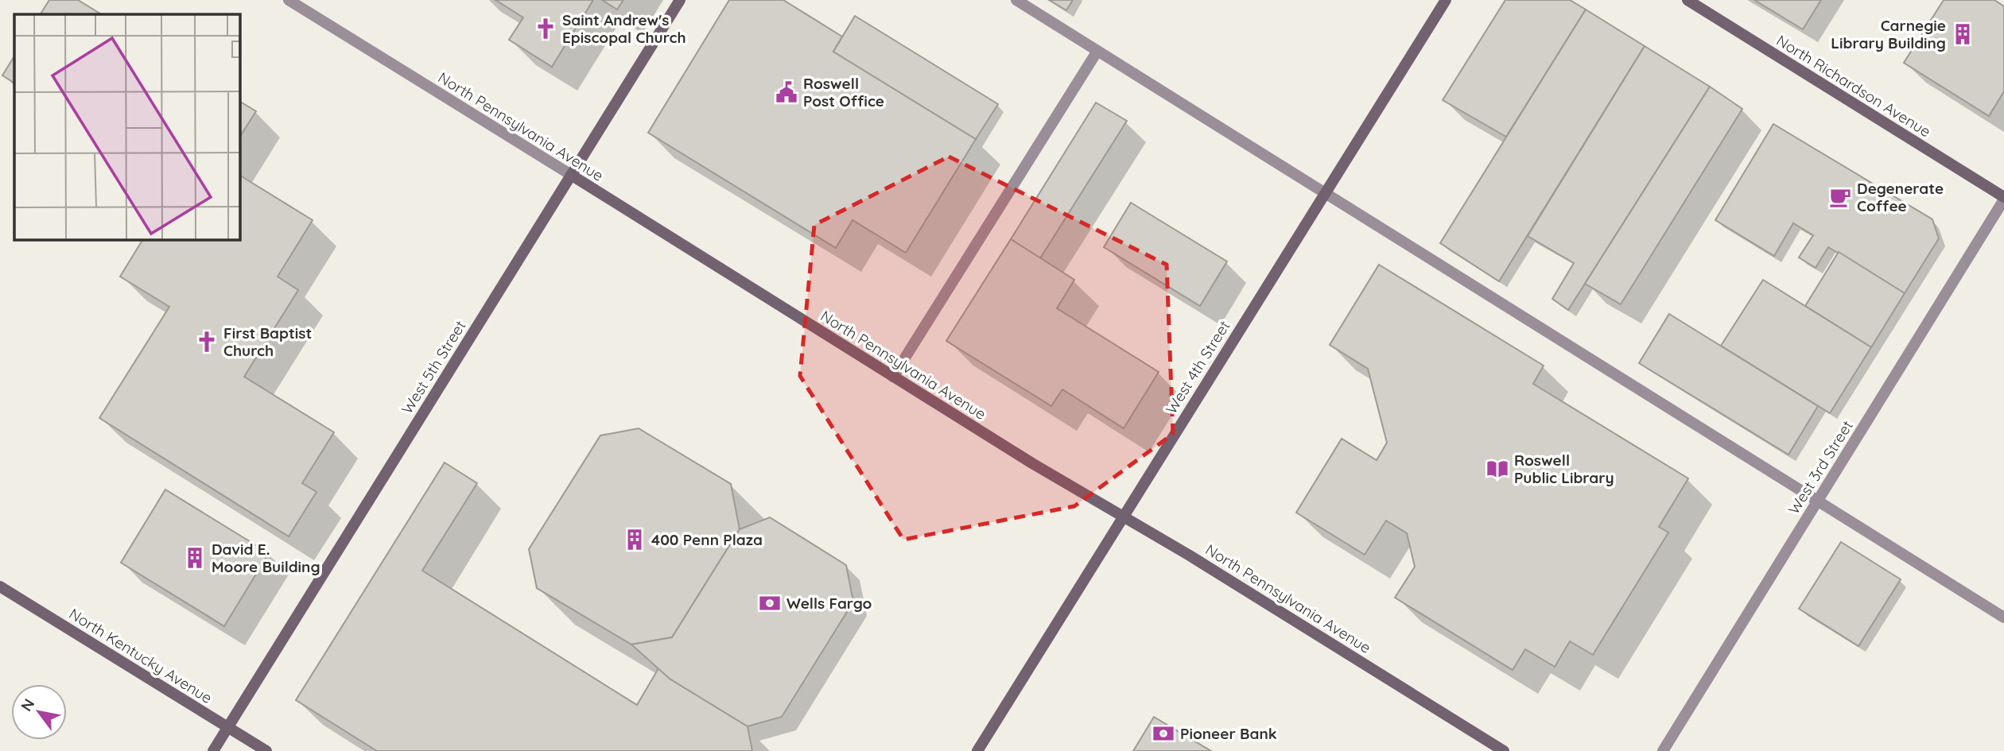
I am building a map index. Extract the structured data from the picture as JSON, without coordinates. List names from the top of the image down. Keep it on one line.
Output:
{"streets":{"street":["North Richardson Avenue","North Pennsylvania Avenue","West 5th Street","West 4th Street","West 3rd Street","North Kentucky Avenue"]},"crossings":[["North Richardson Avenue","West 3rd Street"],["North Pennsylvania Avenue","West 5th Street"],["North Pennsylvania Avenue","West 4th Street"],["West 5th Street","North Kentucky Avenue"]],"places":{"church":["Saint Andrew's Episcopal Church","First Baptist Church"],"building":["Carnegie Library Building","400 Penn Plaza","David E. Moore Building"],"public building":["Roswell Post Office"],"cafe":["Degenerate Coffee"],"library":["Roswell Public Library"],"bank":["Wells Fargo","Pioneer Bank"]},"north":"top left"}
